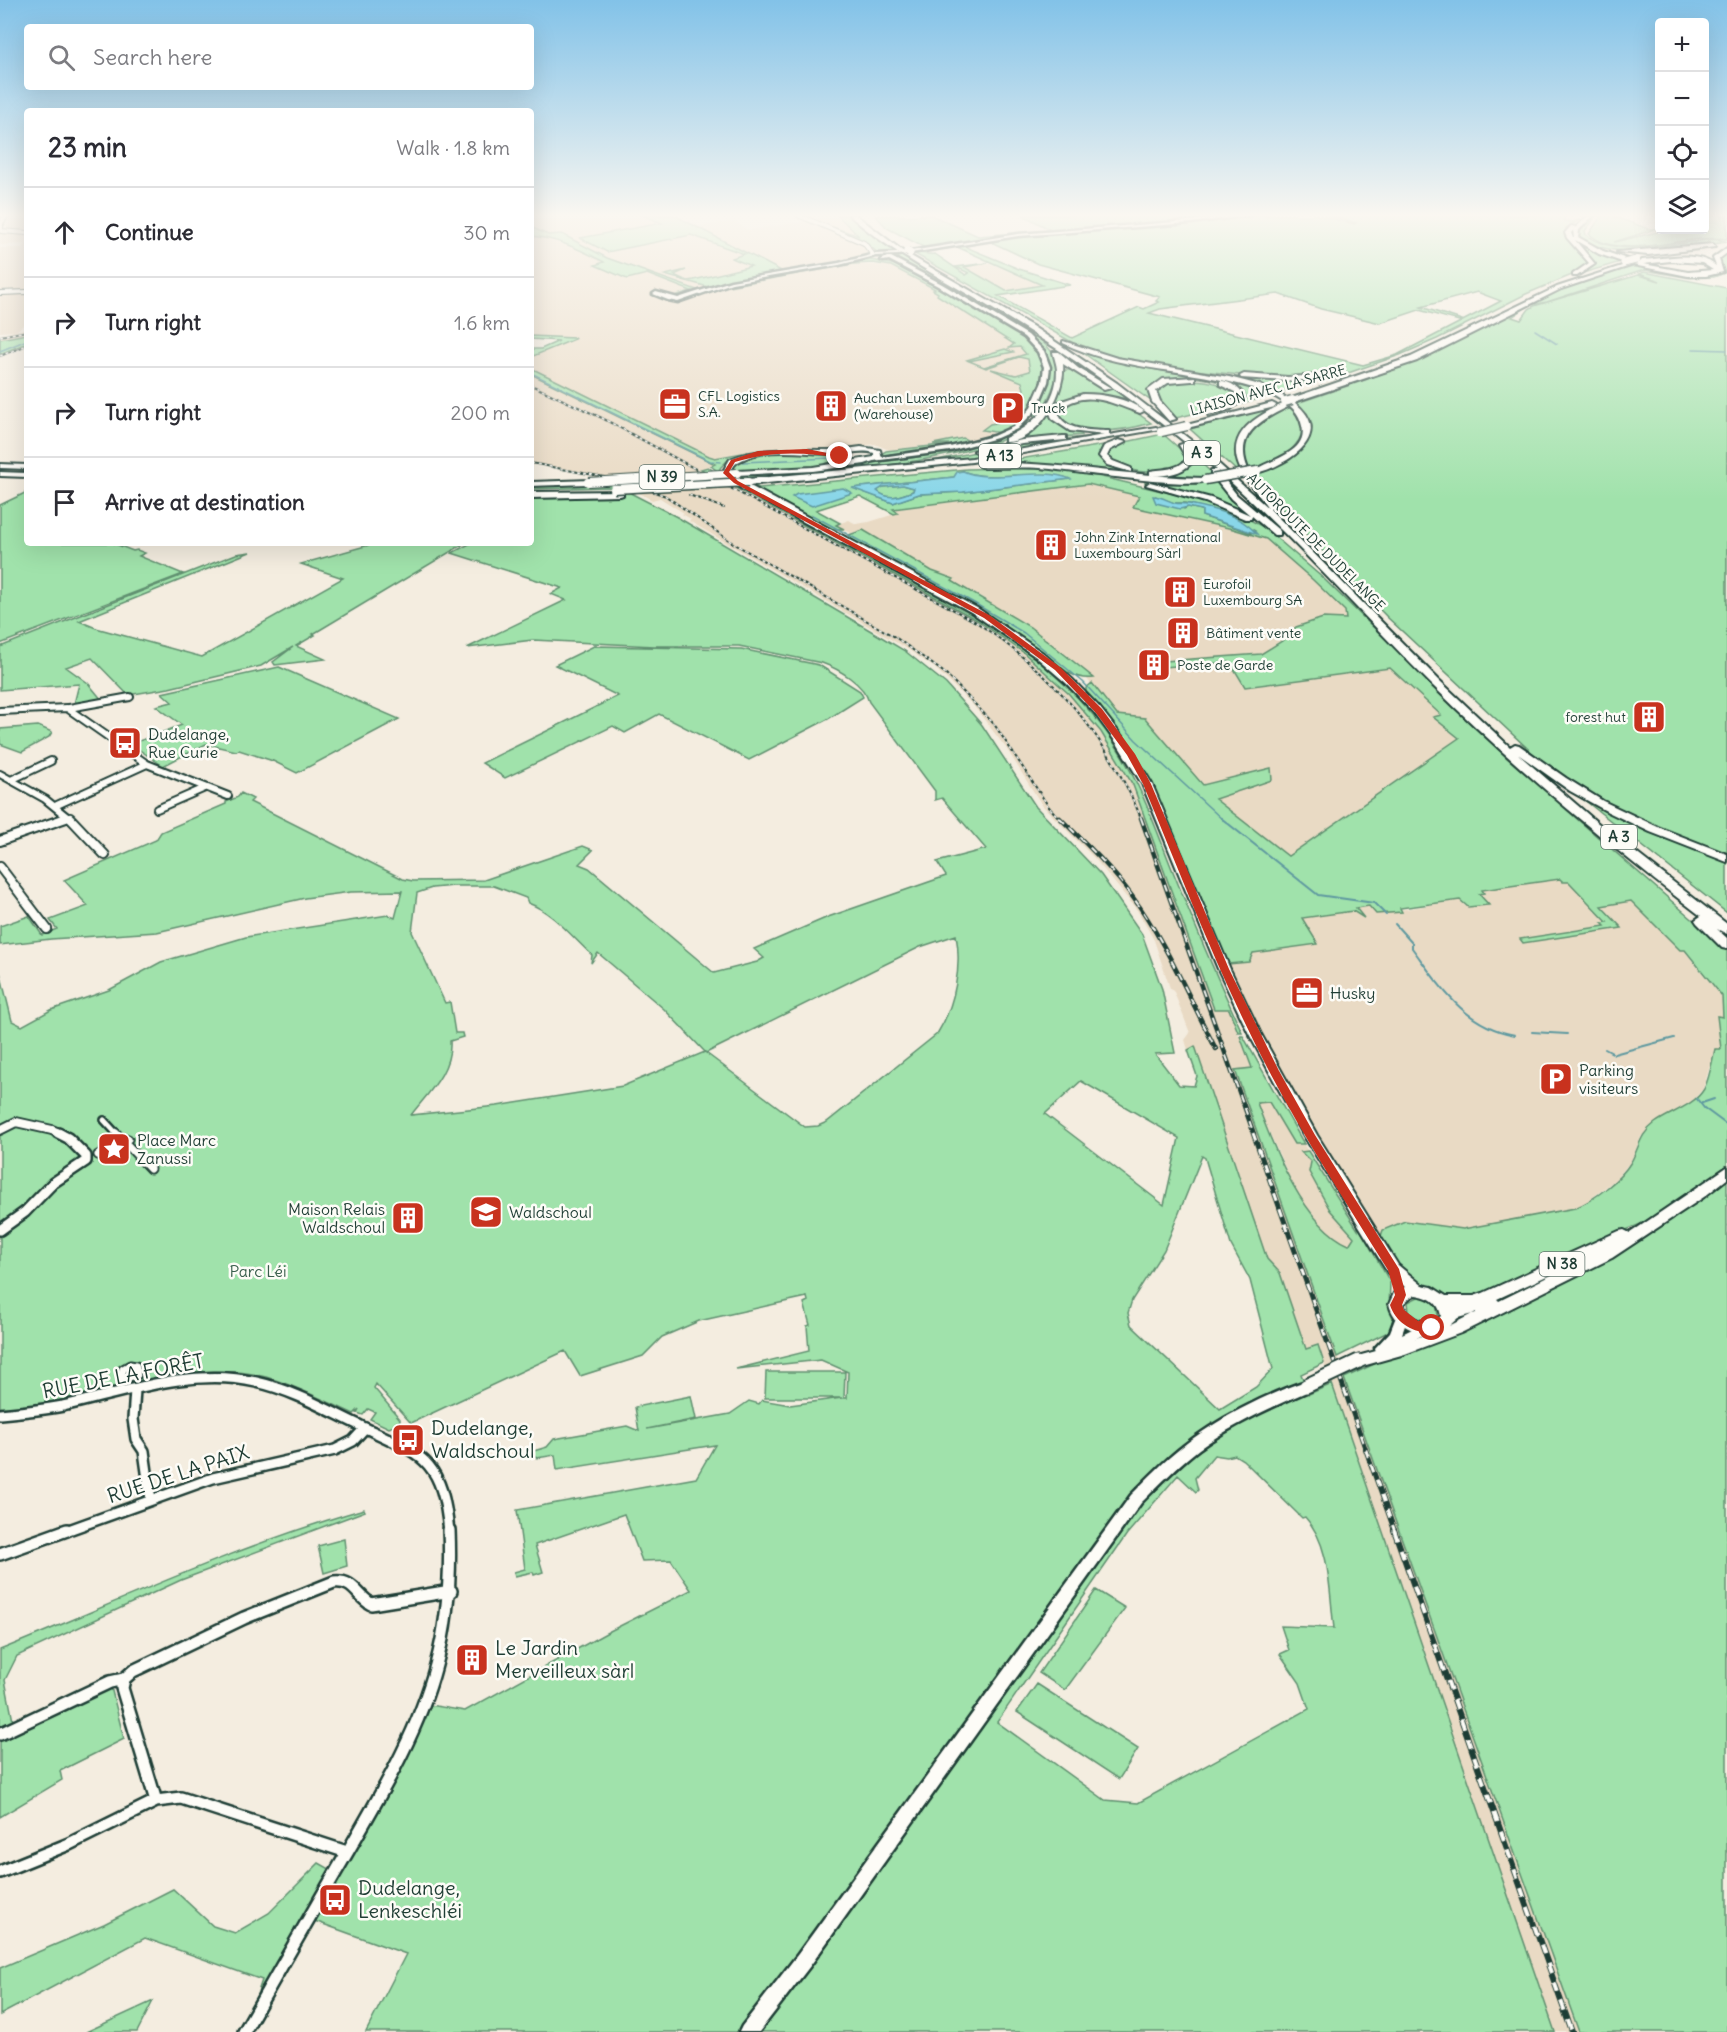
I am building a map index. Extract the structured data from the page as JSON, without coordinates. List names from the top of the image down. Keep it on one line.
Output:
{"streets":{"highway":["LIAISON AVEC LA SARRE","A 3","A 13","AUTOROUTE DE DUDELANGE"],"main road":["N 39","N 38"],"street":["RUE DE LA FORÊT","RUE DE LA PAIX"]},"crossings":[["LIAISON AVEC LA SARRE","A 3"],["LIAISON AVEC LA SARRE","A 13"],["LIAISON AVEC LA SARRE","AUTOROUTE DE DUDELANGE"],["A 3","A 13"],["A 3","AUTOROUTE DE DUDELANGE"],["A 13","AUTOROUTE DE DUDELANGE"],["RUE DE LA FORÊT","RUE DE LA PAIX"]],"parks":["Parc Léi"],"places":{"office":["CFL Logistics S.A.","Husky"],"building":["Auchan Luxembourg (Warehouse)","John Zink International Luxembourg Sàrl","Eurofoil Luxembourg SA","Bâtiment vente","Poste de Garde","forest hut","Maison Relais Waldschoul","Le Jardin Merveilleux sàrl"],"parking":["Truck","Parking visiteurs"],"bus stop":["Dudelange, Rue Curie","Dudelange, Waldschoul","Dudelange, Lenkeschléi"],"place":["Place Marc Zanussi"],"school or university":["Waldschoul"]},"page":{"map_buttons":["+","−"],"search":"Search here","heading":["23 min","Walk · 1.8 km"],"list":[["Continue","30 m"],["Turn right","1.6 km"],["Turn right","200 m"],"Arrive at destination"]}}
